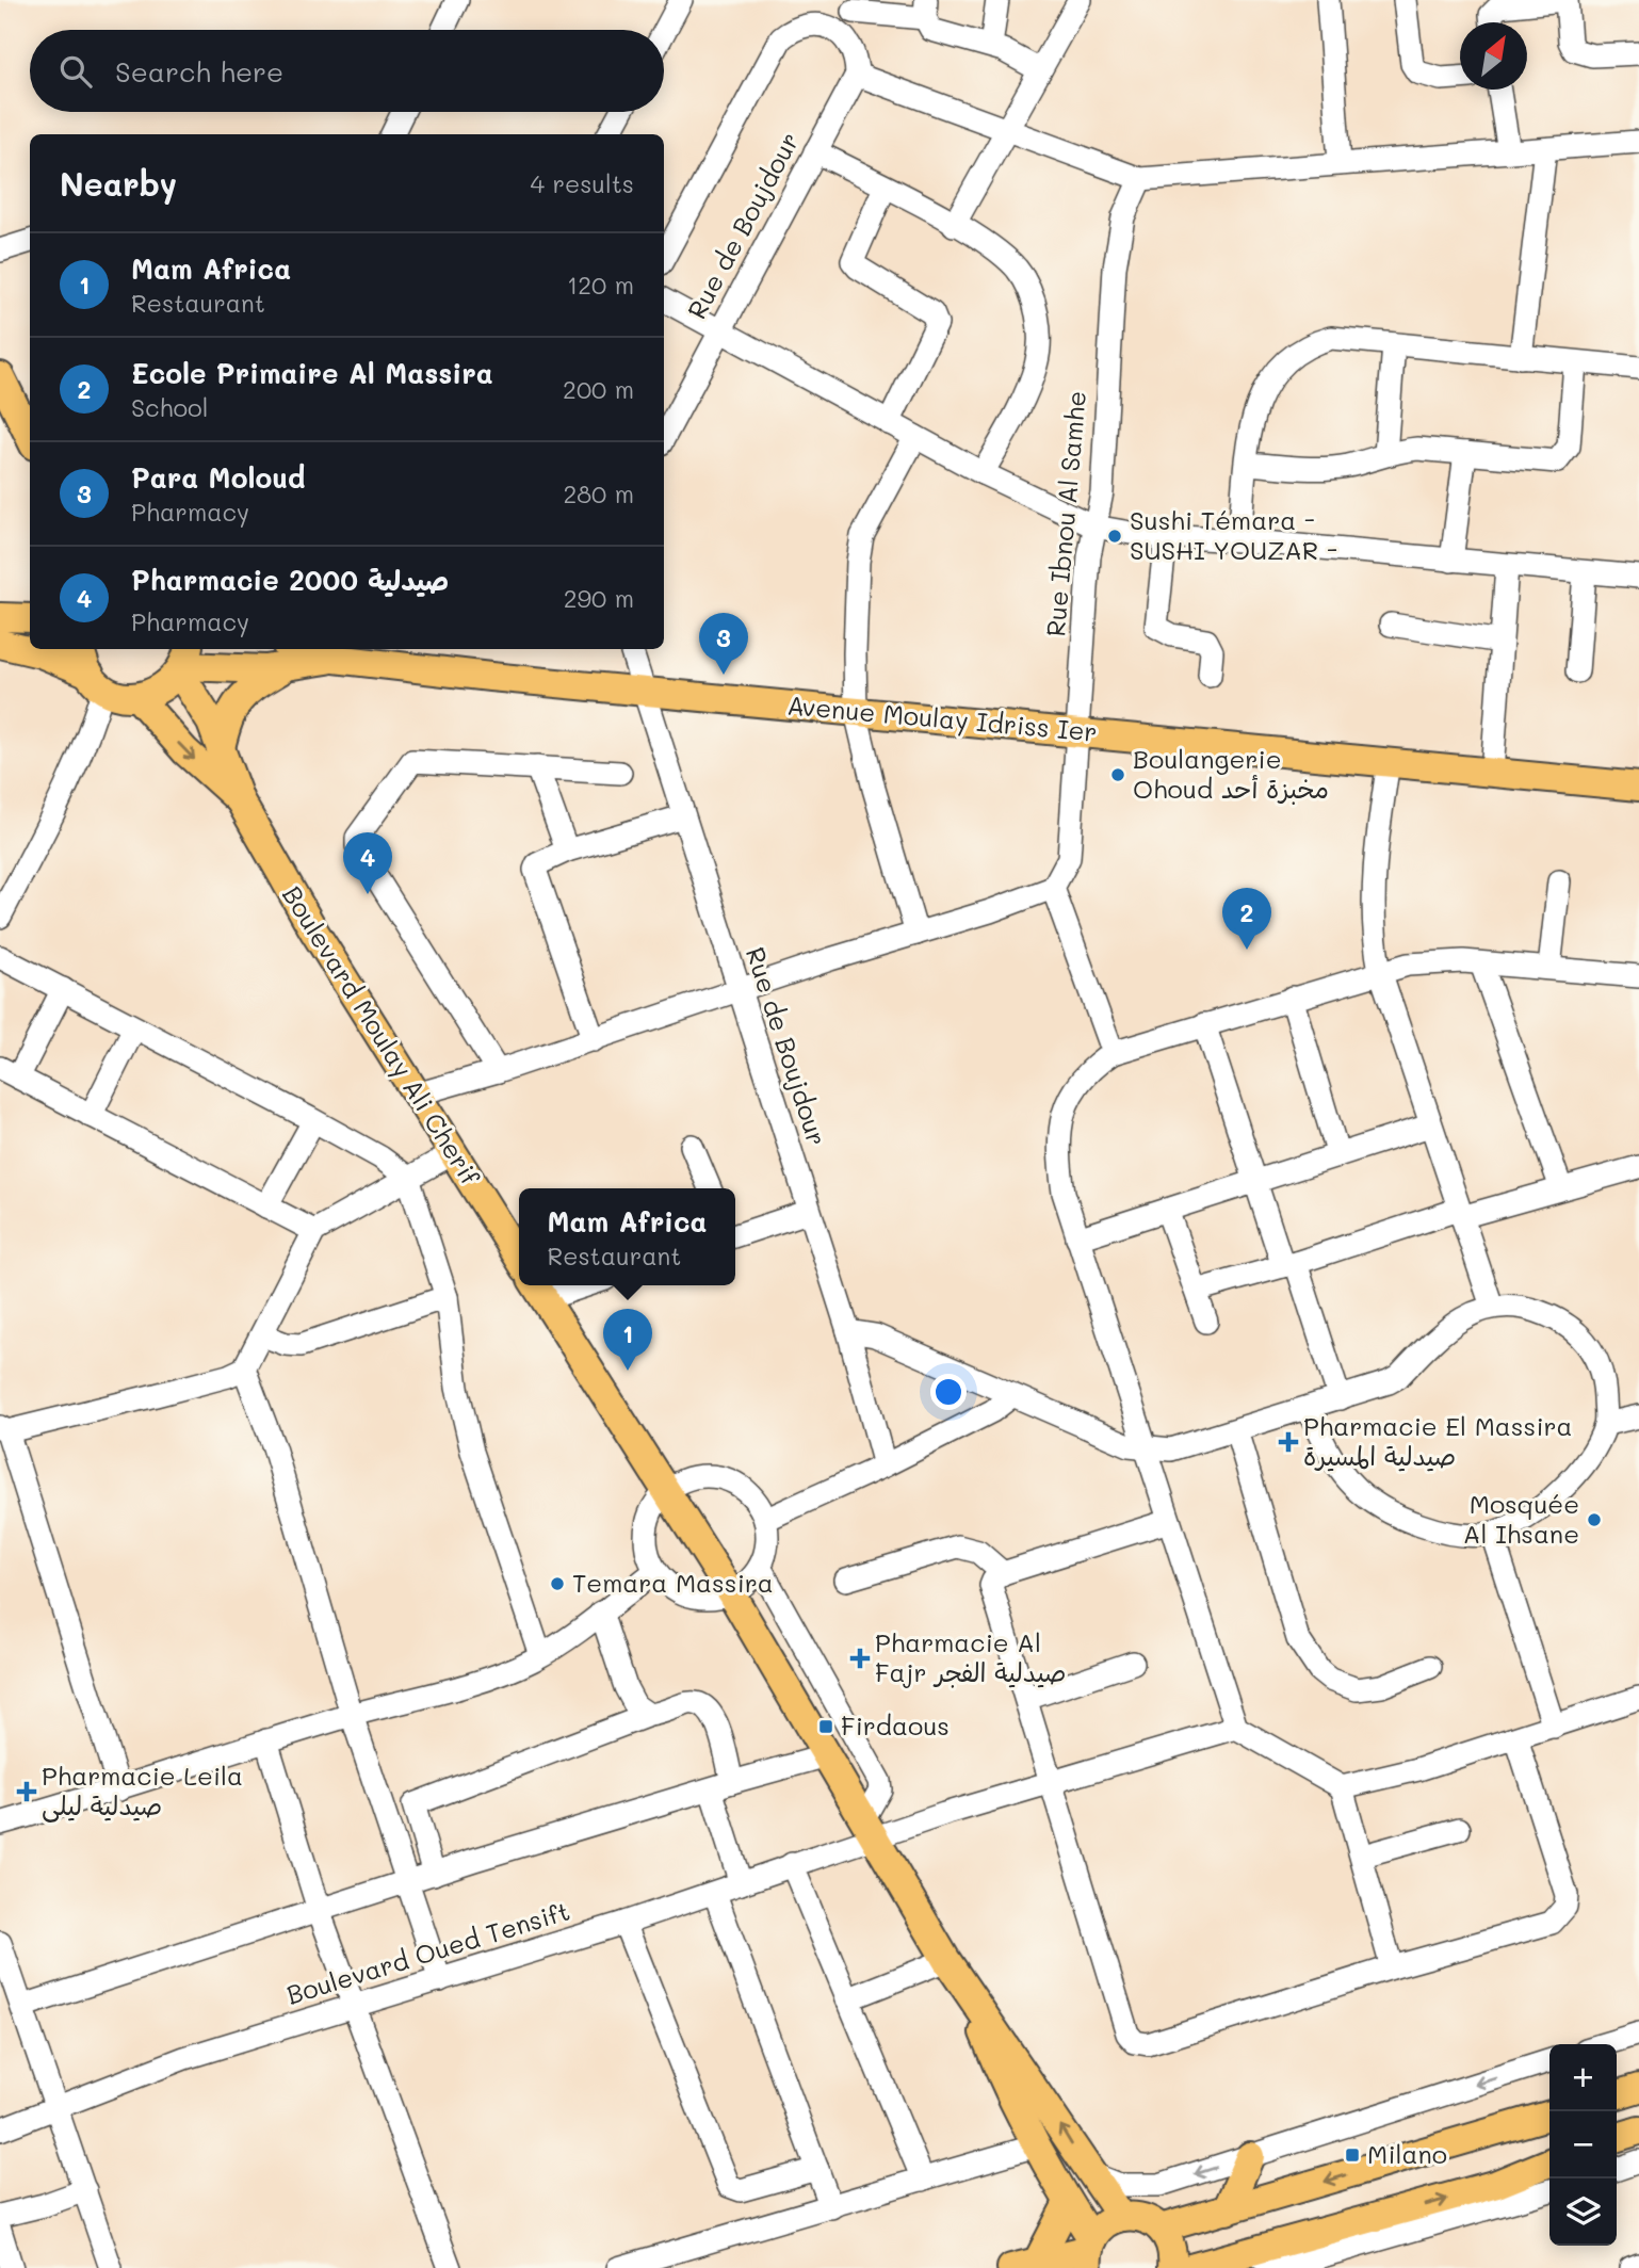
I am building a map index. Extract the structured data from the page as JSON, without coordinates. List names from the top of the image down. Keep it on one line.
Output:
{"streets":{"main road":["Avenue Moulay Idriss Ier","Boulevard Moulay Ali Cherif"],"street":["Rue de Boujdour","Rue Ibnou Al Samhe","Boulevard Oued Tensift"]},"crossings":[["Rue de Boujdour","Avenue Moulay Idriss Ier"],["Rue Ibnou Al Samhe","Avenue Moulay Idriss Ier"],["Avenue Moulay Idriss Ier","Boulevard Moulay Ali Cherif"]],"places":{"other":["Sushi Témara - SUSHI YOUZAR -","Boulangerie Ohoud مخبزة أحد","Mosquée Al Ihsane","Temara Massira"],"health":["Pharmacie El Massira صيدلية المسيرة","Pharmacie Al Fajr صيدلية الفجر","Pharmacie Leila صيدلية ليلى"],"transit":["Firdaous","Milano"]},"north":"top right","page":{"search":"Search here","heading":["Nearby","4 results"],"list":[{"mark":"1","name":"Mam Africa","note":"Restaurant","value":"120 m"},{"mark":"2","name":"Ecole Primaire Al Massira","note":"School","value":"200 m"},{"mark":"3","name":"Para Moloud","note":"Pharmacy","value":"280 m"},{"mark":"4","name":"Pharmacie 2000 صيدلية","note":"Pharmacy","value":"290 m"}],"pins":["3","4","2","1"],"popup":["Mam Africa","Restaurant"],"map_buttons":["+","−"]}}
